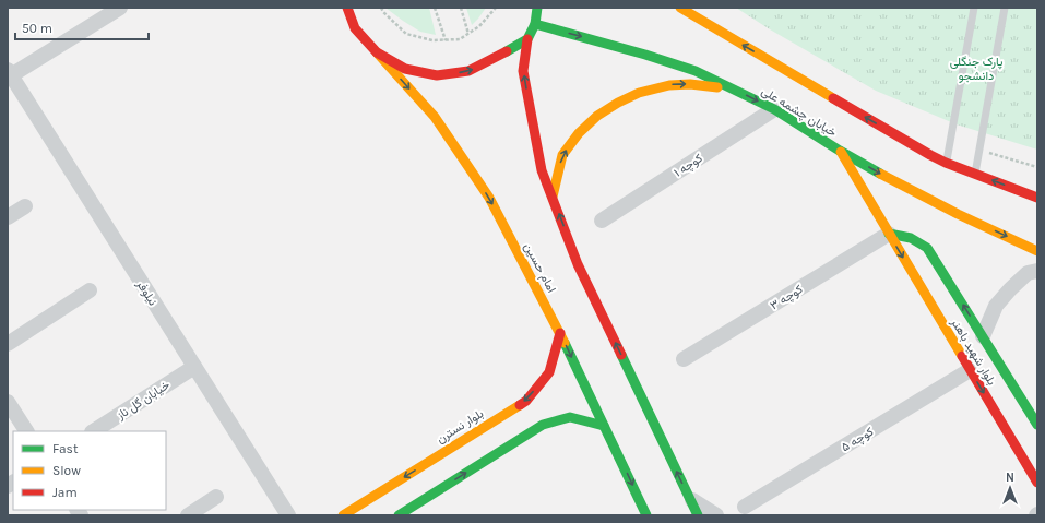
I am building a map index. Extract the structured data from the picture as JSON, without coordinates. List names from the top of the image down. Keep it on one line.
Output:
{"streets":{"street":["خیابان چشمه علی","کوچه ۱","امام حسین","نیلوفر","کوچه ۳","بلوار شهید باهنر","خیابان گل ناز","بلوار نسترن","کوچه ۵"]},"crossings":[["خیابان چشمه علی","کوچه ۱"],["خیابان چشمه علی","بلوار شهید باهنر"],["امام حسین","بلوار نسترن"],["نیلوفر","خیابان گل ناز"],["کوچه ۳","بلوار شهید باهنر"],["بلوار شهید باهنر","کوچه ۵"]],"parks":["پارک جنگلی دانشجو"],"legend":["Fast","Slow","Jam"],"scale_bar":"50 m","north":"top"}
